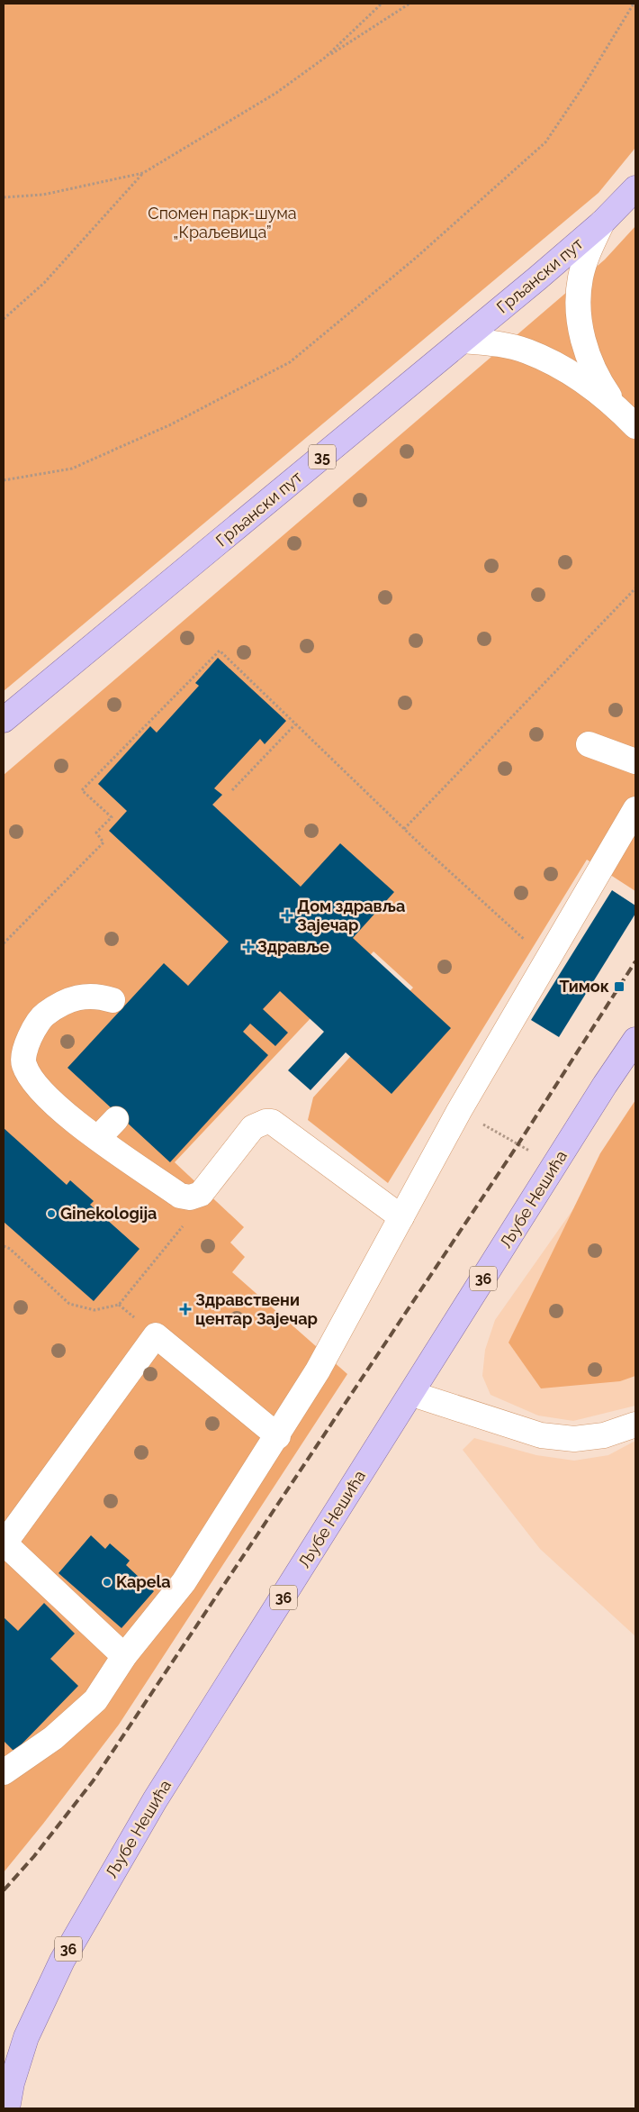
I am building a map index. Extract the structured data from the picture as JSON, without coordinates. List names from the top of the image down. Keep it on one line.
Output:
{"streets":{"main road":["Грљански пут","35","Љубе Нешића","36"]},"parks":["Спомен парк-шума „Краљевица”"],"places":{"health":["Дом здравља Зајечар","Здравље","Здравствени центар Зајечар"],"transit":["Тимок"],"other":["Ginekologija","Kapela"]}}
